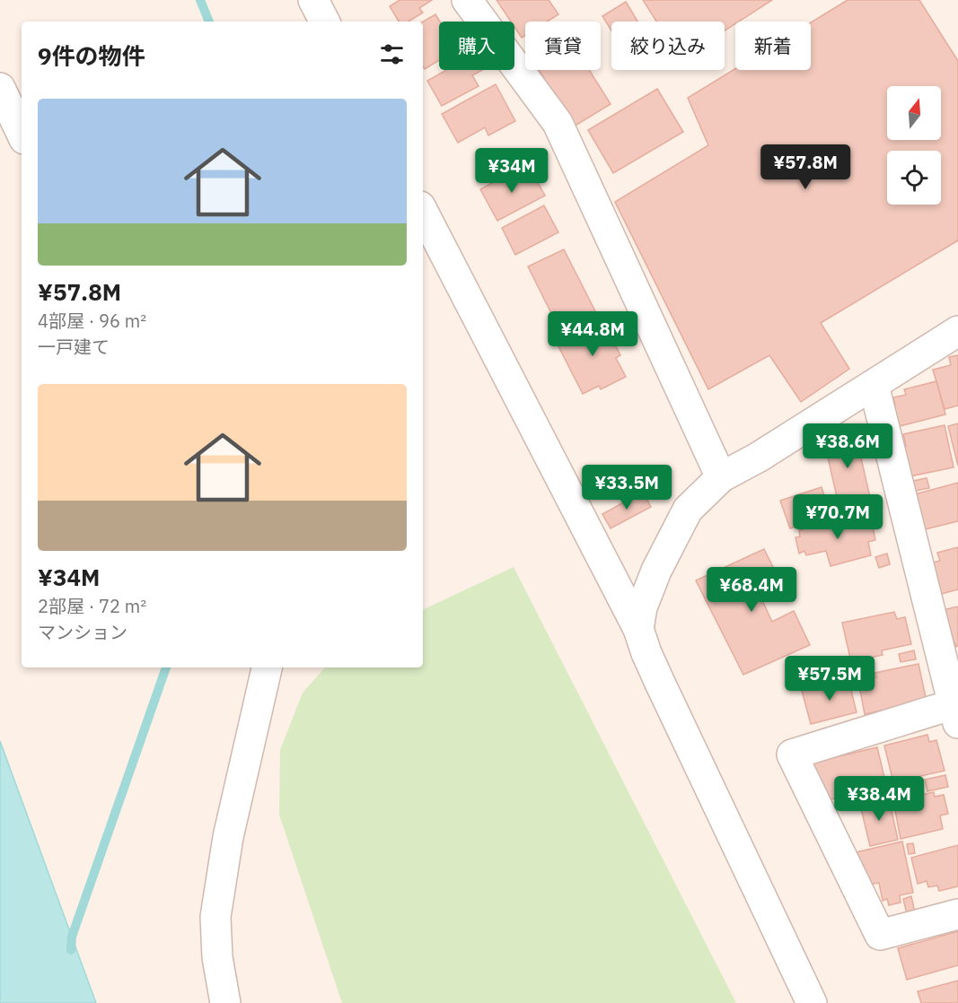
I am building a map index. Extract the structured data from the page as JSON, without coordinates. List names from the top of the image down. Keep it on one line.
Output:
{"north":"top","page":{"chip":["購入","賃貸","絞り込み","新着"],"heading":"9件の物件","list":[{"name":"¥57.8M","note":"4部屋 · 96 m² · 一戸建て"},{"name":"¥34M","note":"2部屋 · 72 m² · マンション"}],"price":["¥57.8M","¥34M","¥44.8M","¥38.6M","¥33.5M","¥70.7M","¥68.4M","¥57.5M","¥38.4M"]}}
